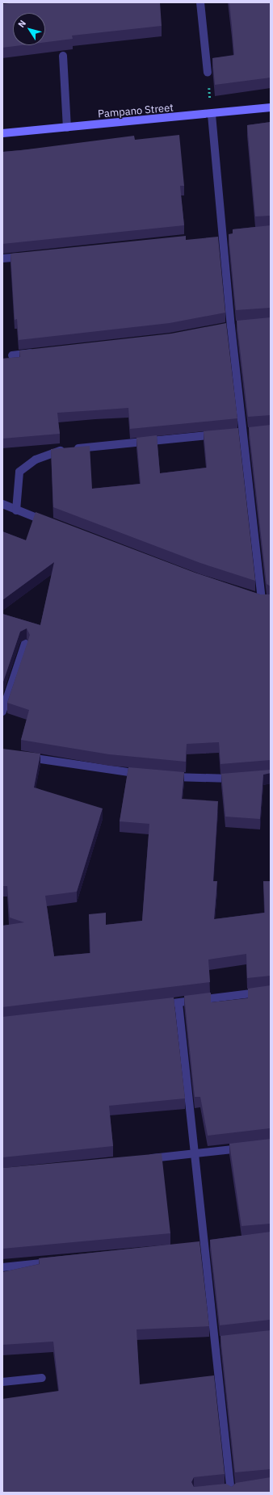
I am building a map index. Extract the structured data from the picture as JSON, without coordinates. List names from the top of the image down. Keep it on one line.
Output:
{"streets":{"street":["Pampano Street"]},"north":"top left"}
